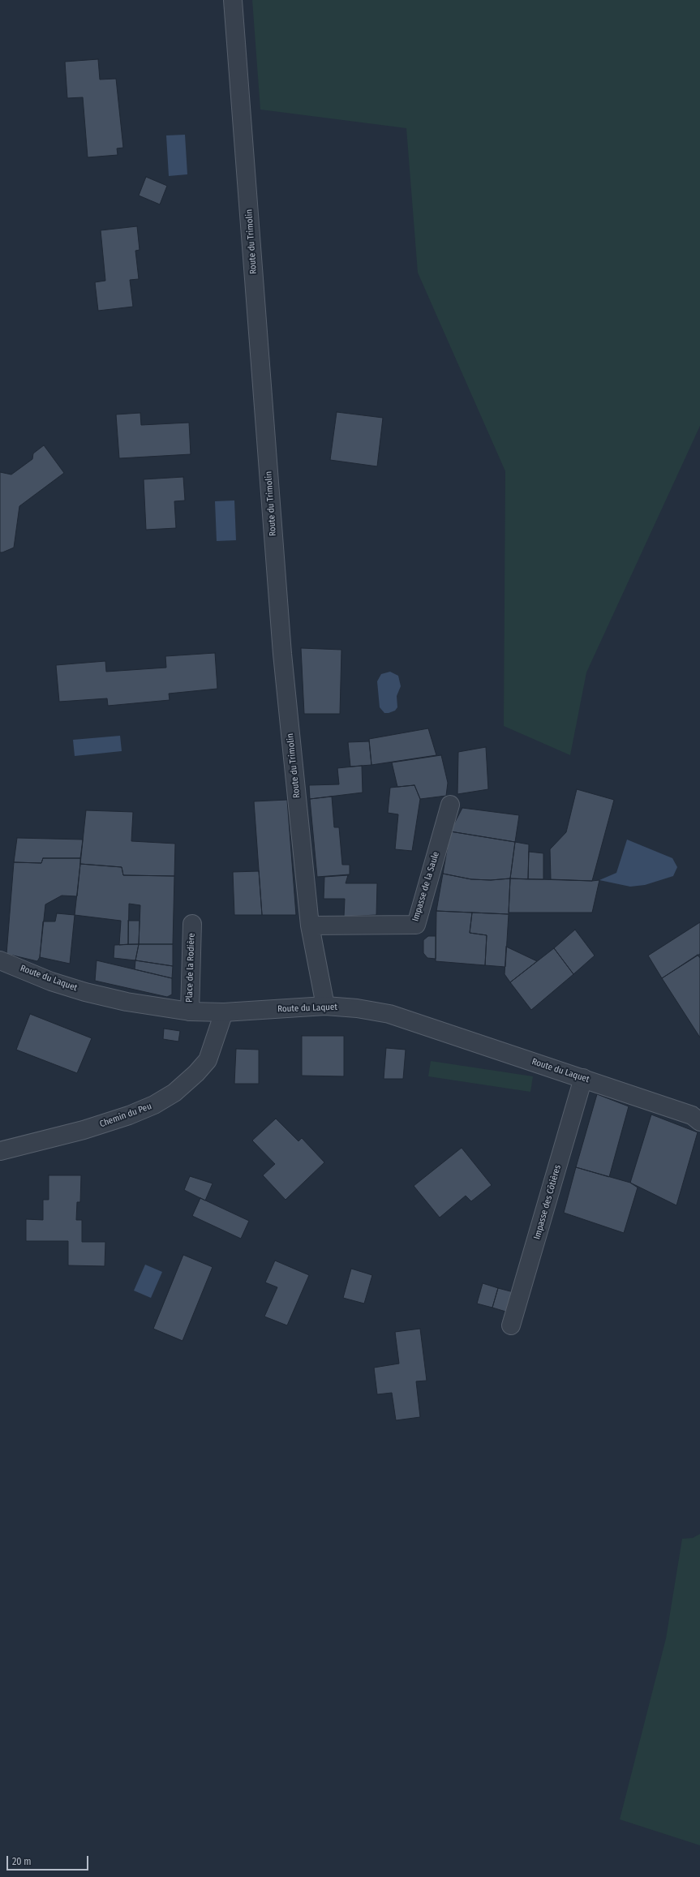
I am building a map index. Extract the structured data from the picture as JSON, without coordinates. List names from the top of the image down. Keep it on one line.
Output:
{"streets":{"street":["Route du Trimolin","Impasse de la Saule","Place de la Rodière","Route du Laquet","Chemin du Peu","Impasse des Côtières"]},"crossings":[["Route du Trimolin","Impasse de la Saule"],["Route du Trimolin","Route du Laquet"],["Place de la Rodière","Route du Laquet"],["Route du Laquet","Chemin du Peu"],["Route du Laquet","Impasse des Côtières"]],"scale_bar":"20 m"}
